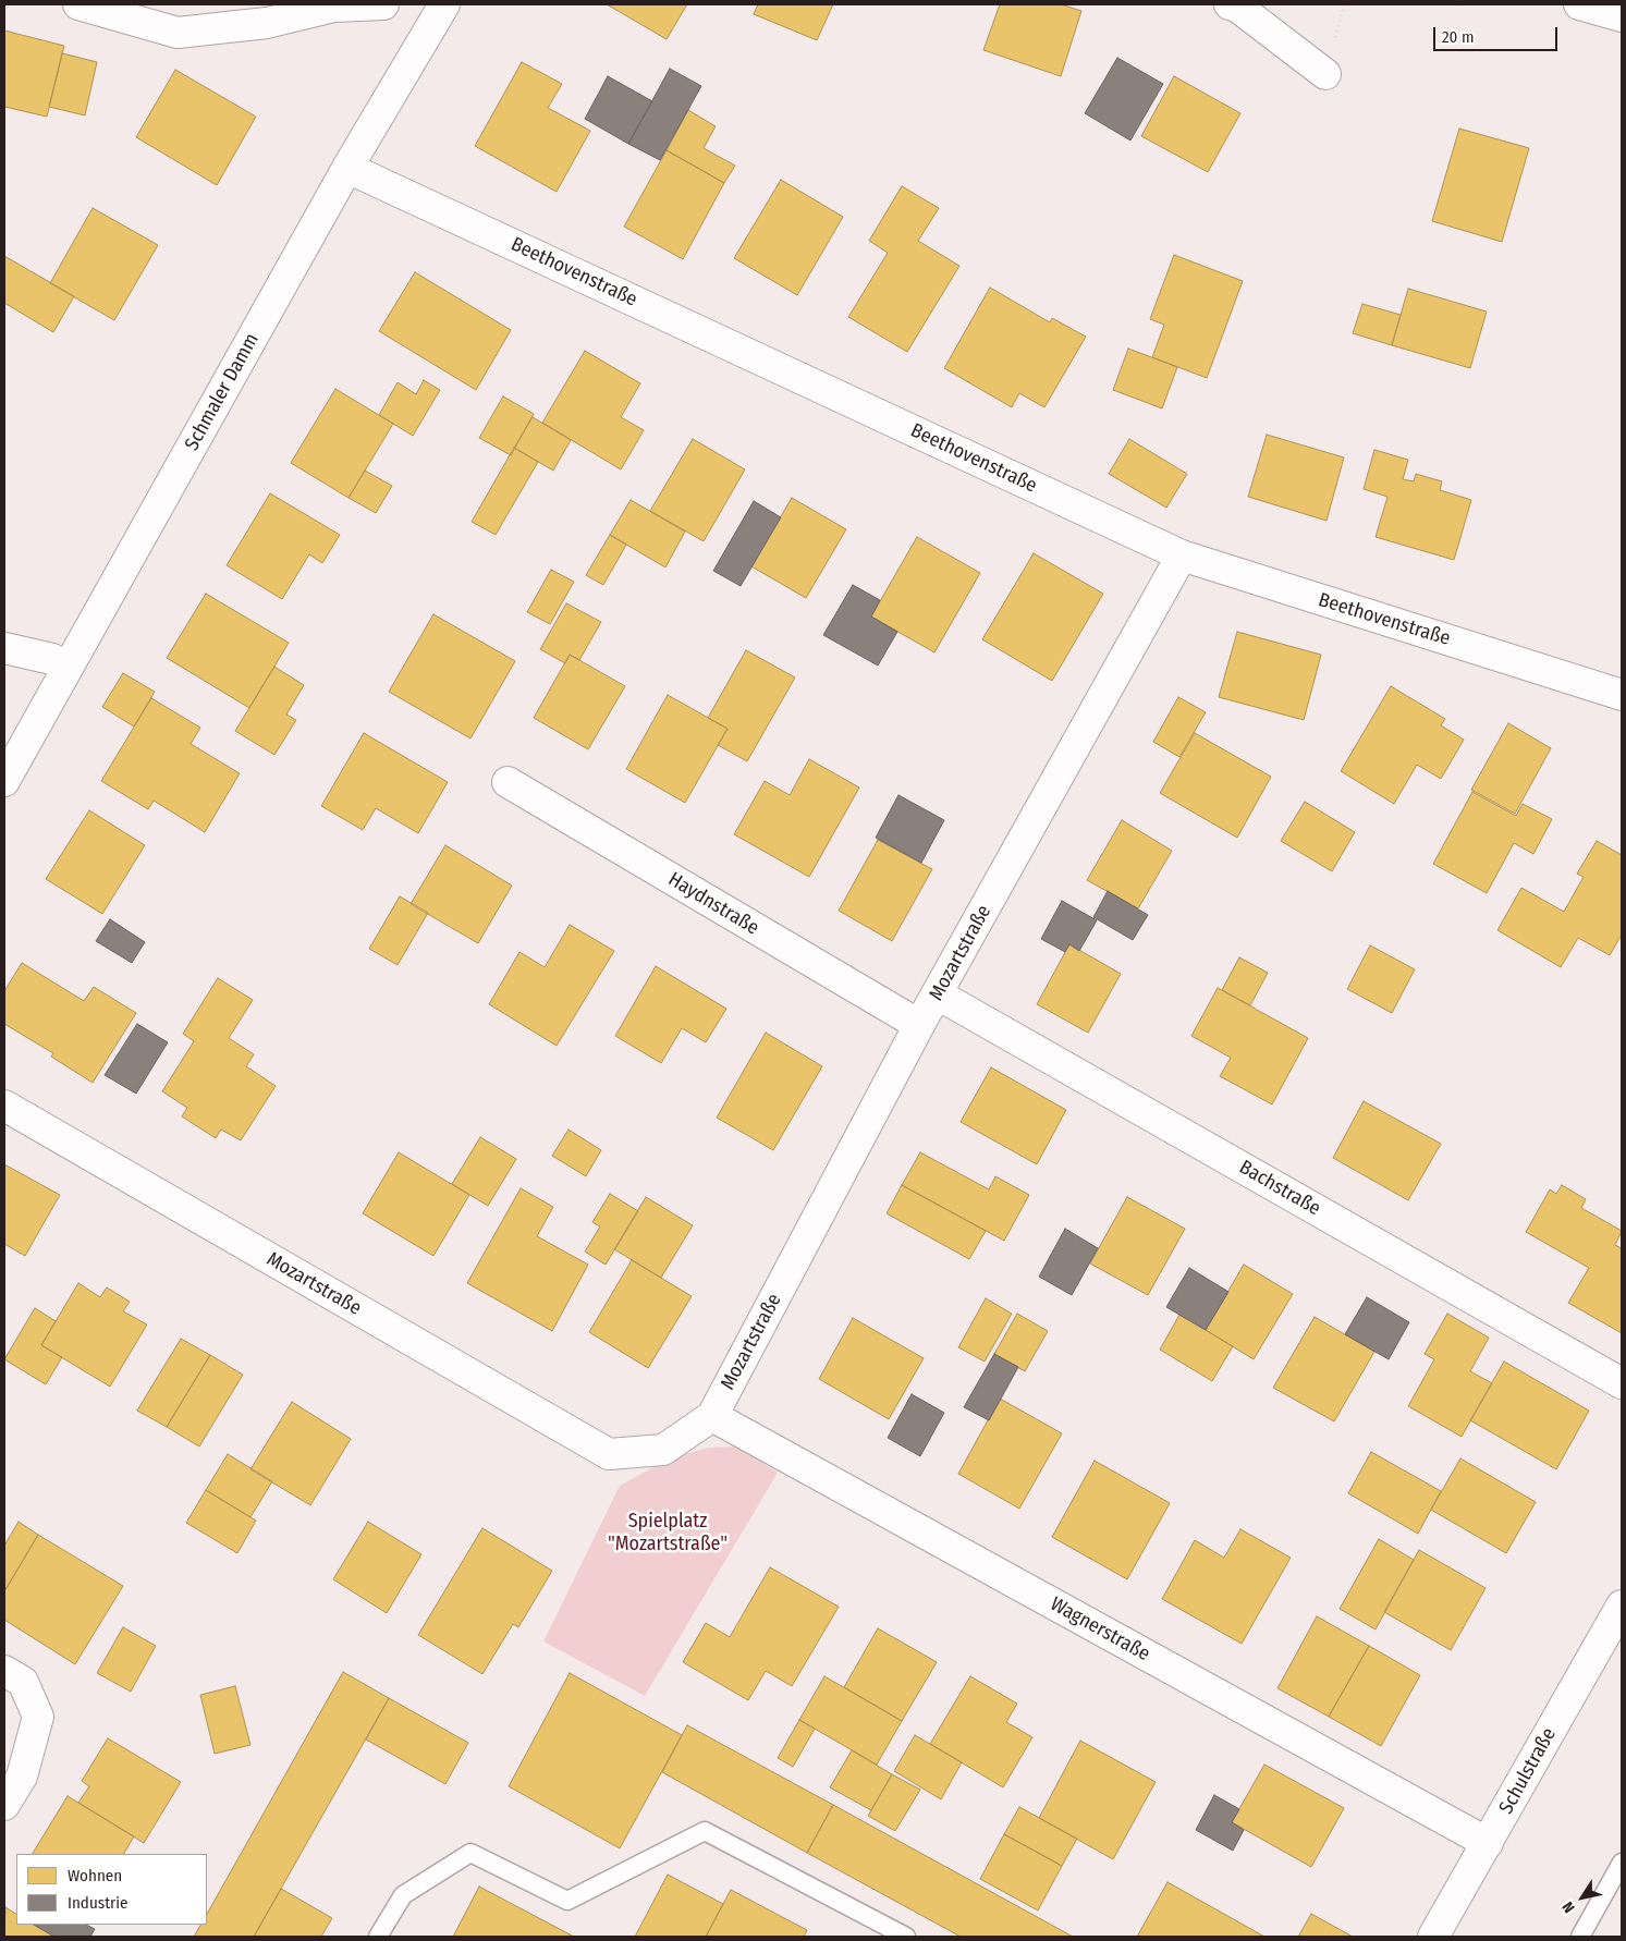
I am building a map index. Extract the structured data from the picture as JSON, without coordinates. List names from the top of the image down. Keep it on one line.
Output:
{"streets":{"street":["Beethovenstraße","Schmaler Damm","Haydnstraße","Mozartstraße","Bachstraße","Wagnerstraße","Schulstraße"]},"crossings":[["Beethovenstraße","Schmaler Damm"],["Beethovenstraße","Mozartstraße"],["Haydnstraße","Mozartstraße"],["Mozartstraße","Bachstraße"],["Mozartstraße","Wagnerstraße"],["Wagnerstraße","Schulstraße"]],"parks":["Spielplatz \"Mozartstraße\""],"legend":["Wohnen","Industrie"],"scale_bar":"20 m","north":"bottom left"}
